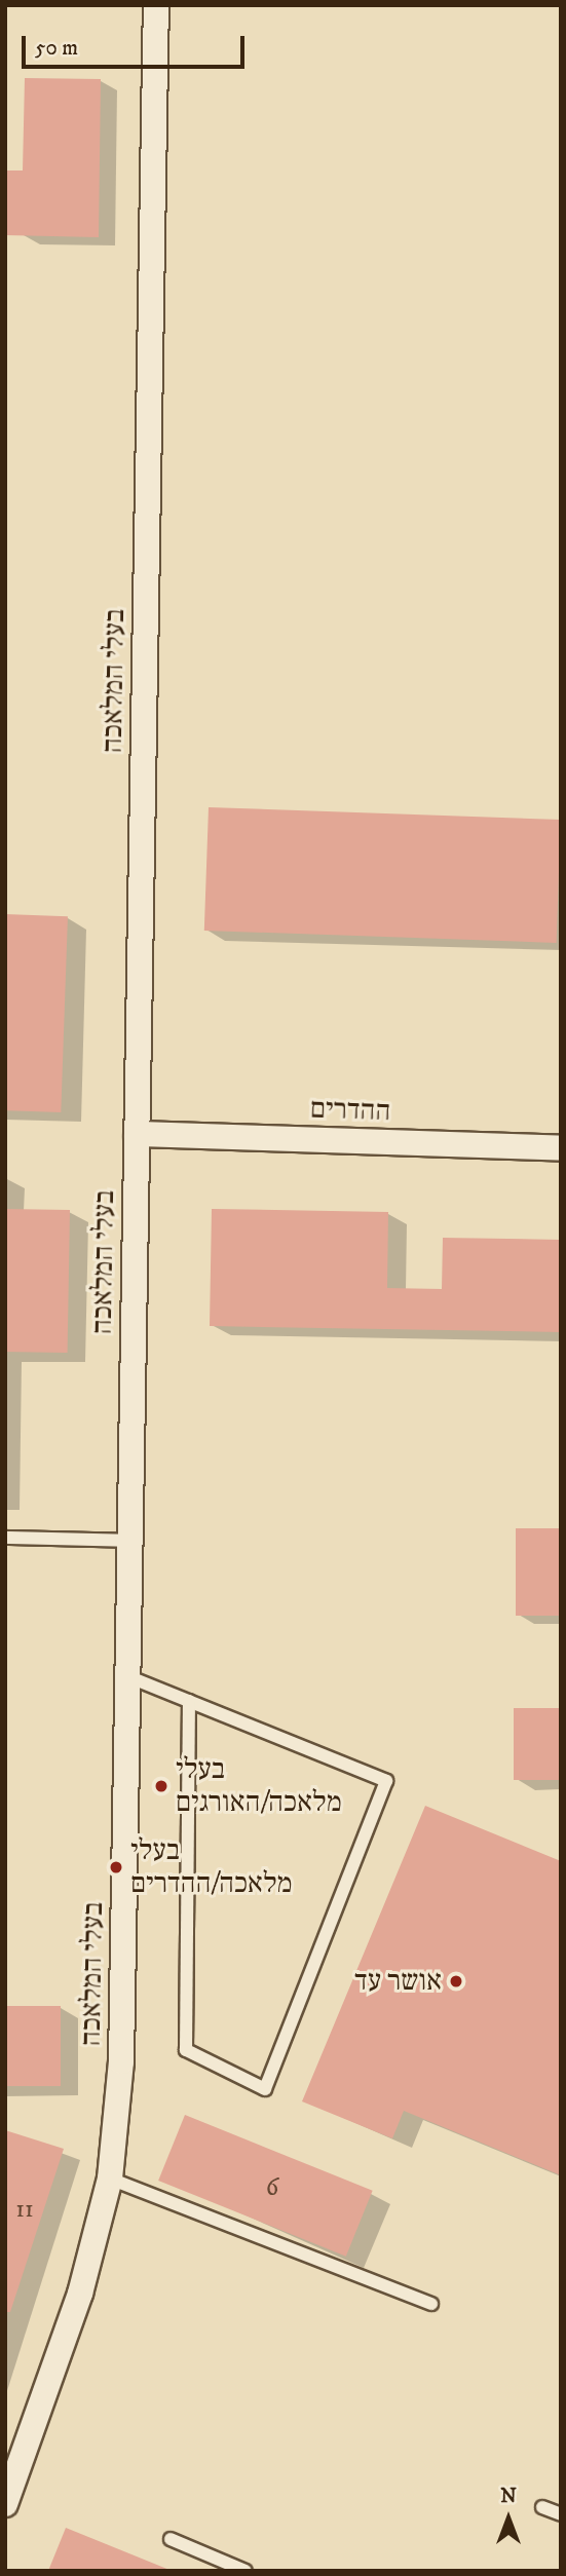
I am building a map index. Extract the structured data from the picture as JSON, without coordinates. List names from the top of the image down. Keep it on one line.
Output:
{"streets":{"street":["בעלי המלאכה","ההדרים"]},"crossings":[["בעלי המלאכה","ההדרים"]],"places":["בעלי מלאכה/האורגים","בעלי מלאכה/ההדרים","אושר עד"],"house_numbers":["6","11"],"scale_bar":"50 m","north":"top"}
